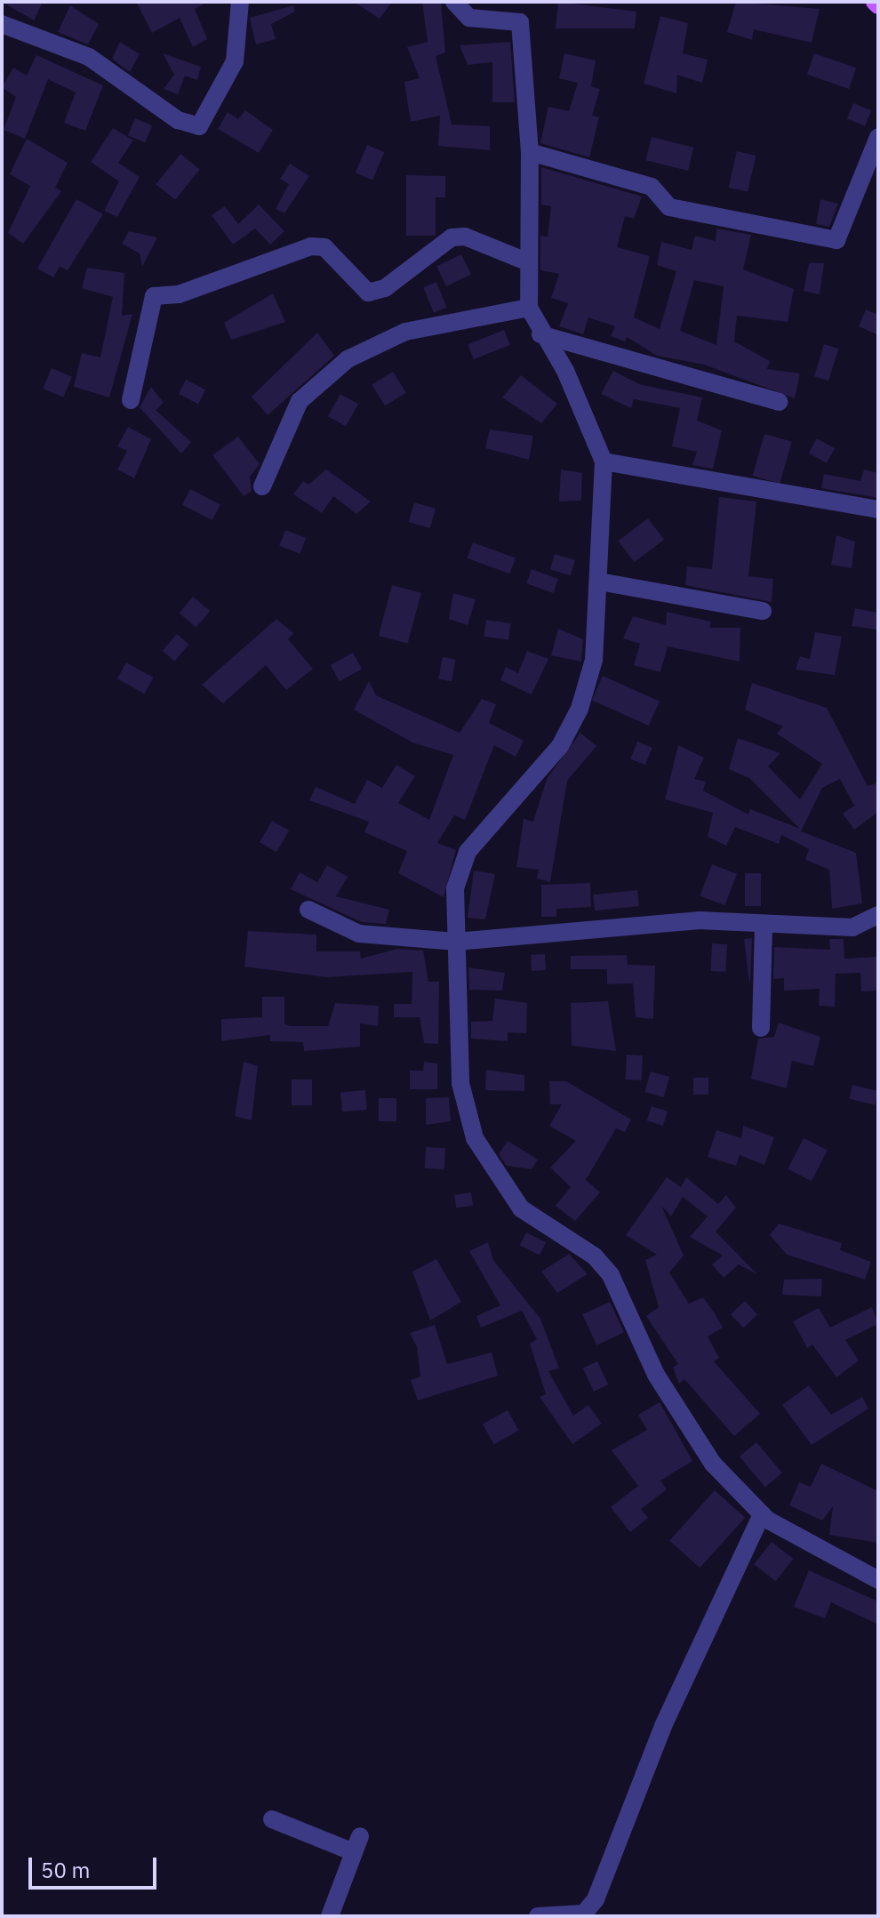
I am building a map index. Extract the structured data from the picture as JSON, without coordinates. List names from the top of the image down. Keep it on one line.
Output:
{"scale_bar":"50 m"}
